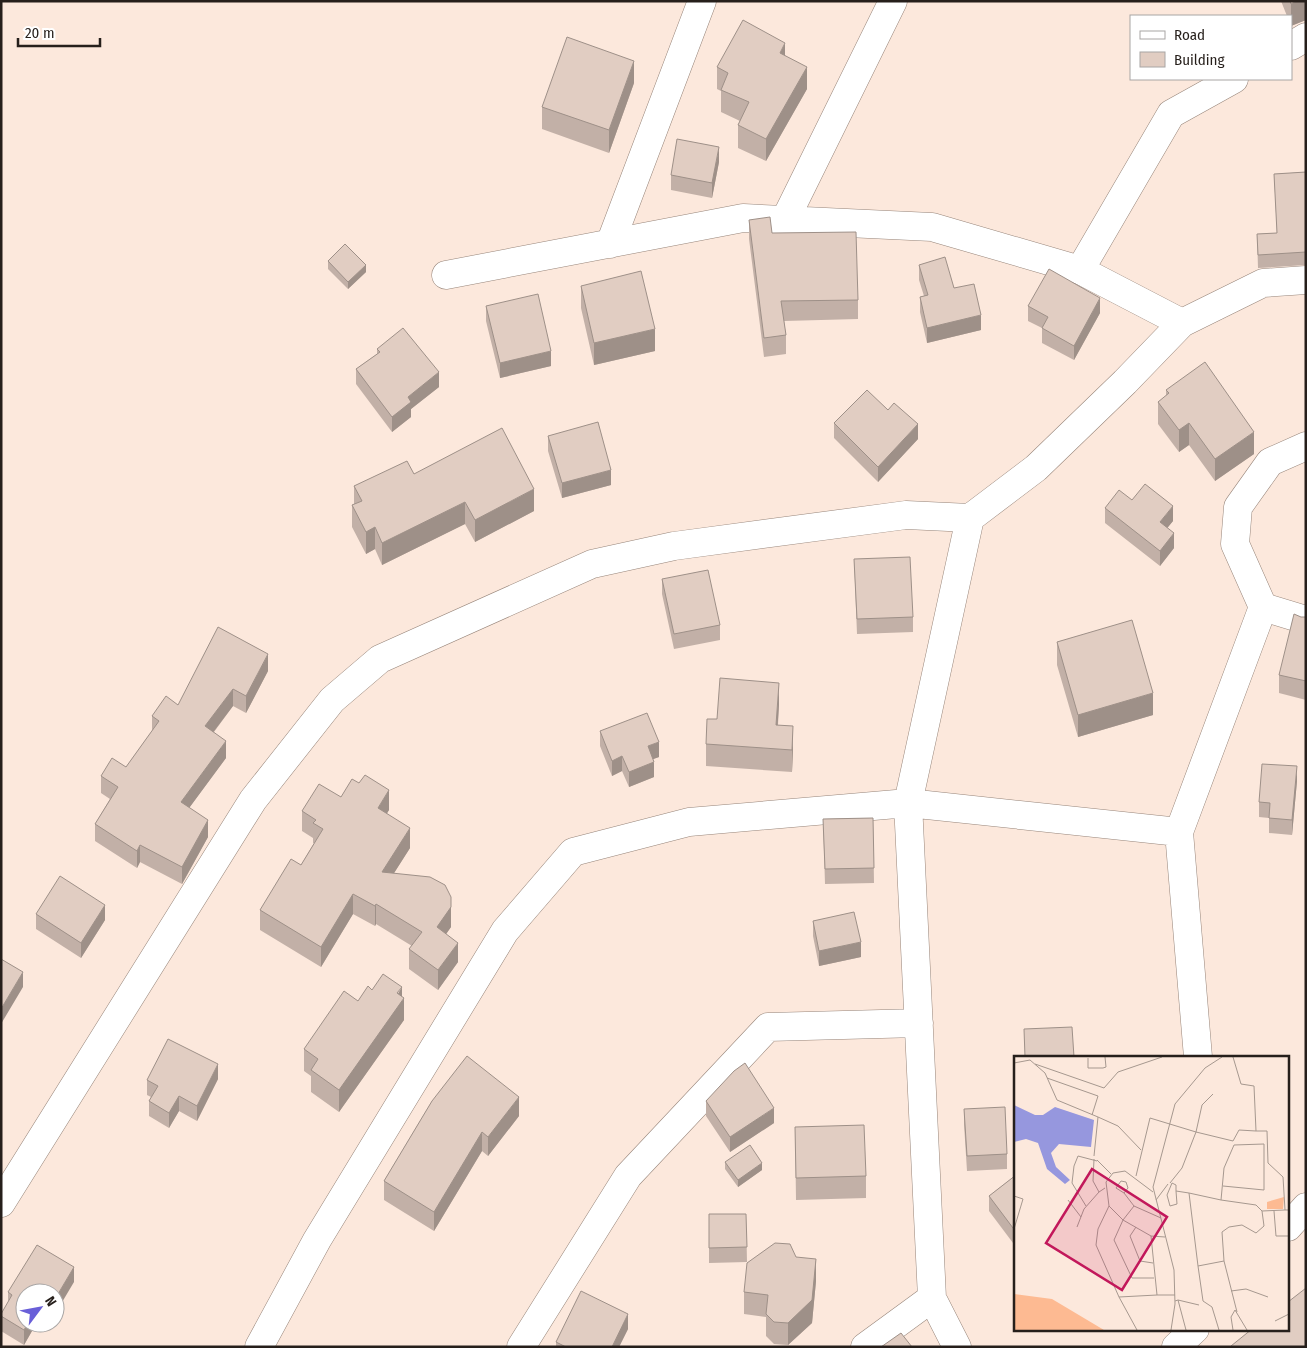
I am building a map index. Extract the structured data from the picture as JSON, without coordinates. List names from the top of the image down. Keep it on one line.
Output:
{"legend":["Road","Building"],"scale_bar":"20 m","north":"top right"}
